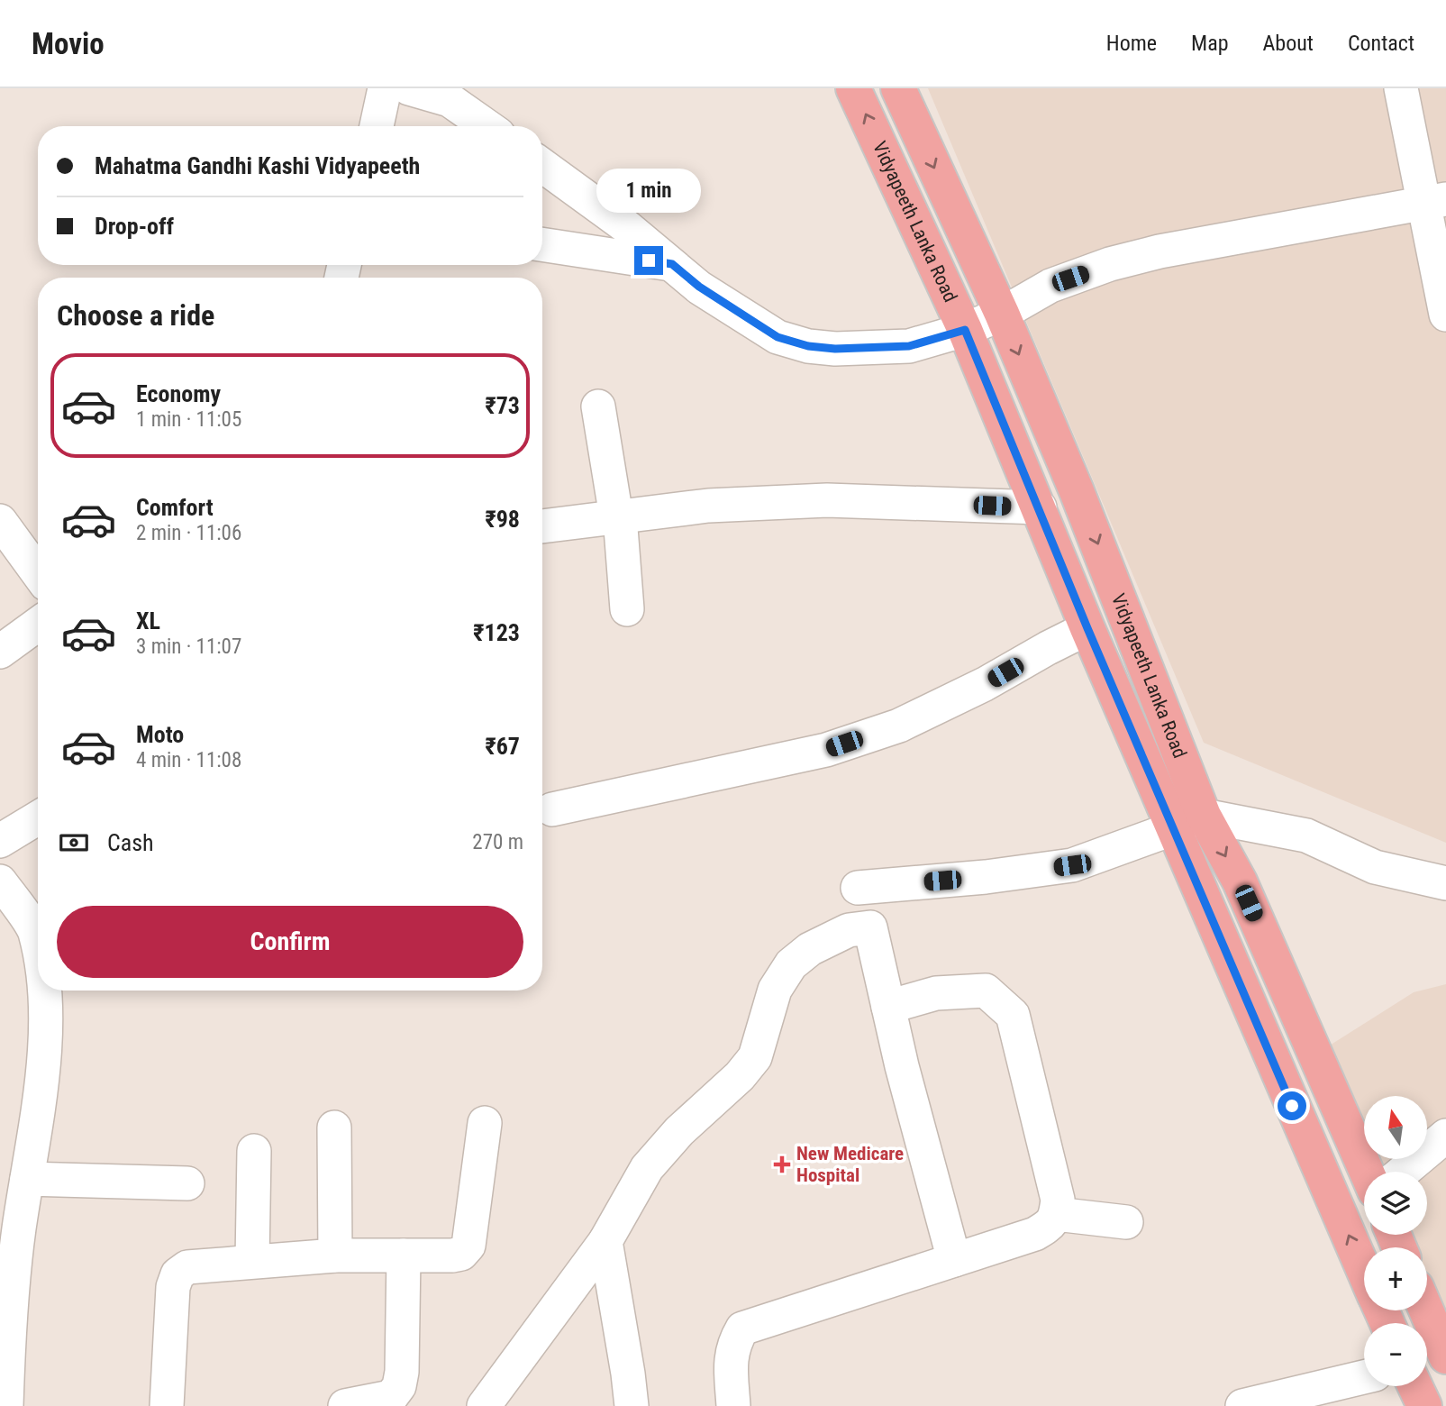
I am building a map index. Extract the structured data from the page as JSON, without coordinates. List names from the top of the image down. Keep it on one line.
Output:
{"streets":{"main road":["Vidyapeeth Lanka Road"]},"places":{"health":["New Medicare Hospital"]},"north":"top","page":{"header":"Movio","nav":["Home","Map","About","Contact"],"banner":["Mahatma Gandhi Kashi Vidyapeeth","Drop-off"],"bubble":"1 min","heading":"Choose a ride","list":[{"name":"Economy","note":"1 min · 11:05","value":"₹73"},{"name":"Comfort","note":"2 min · 11:06","value":"₹98"},{"name":"XL","note":"3 min · 11:07","value":"₹123"},{"name":"Moto","note":"4 min · 11:08","value":"₹67"}],"pay":["Cash","270 m"],"buttons":"Confirm","map_buttons":["+","−"]}}
